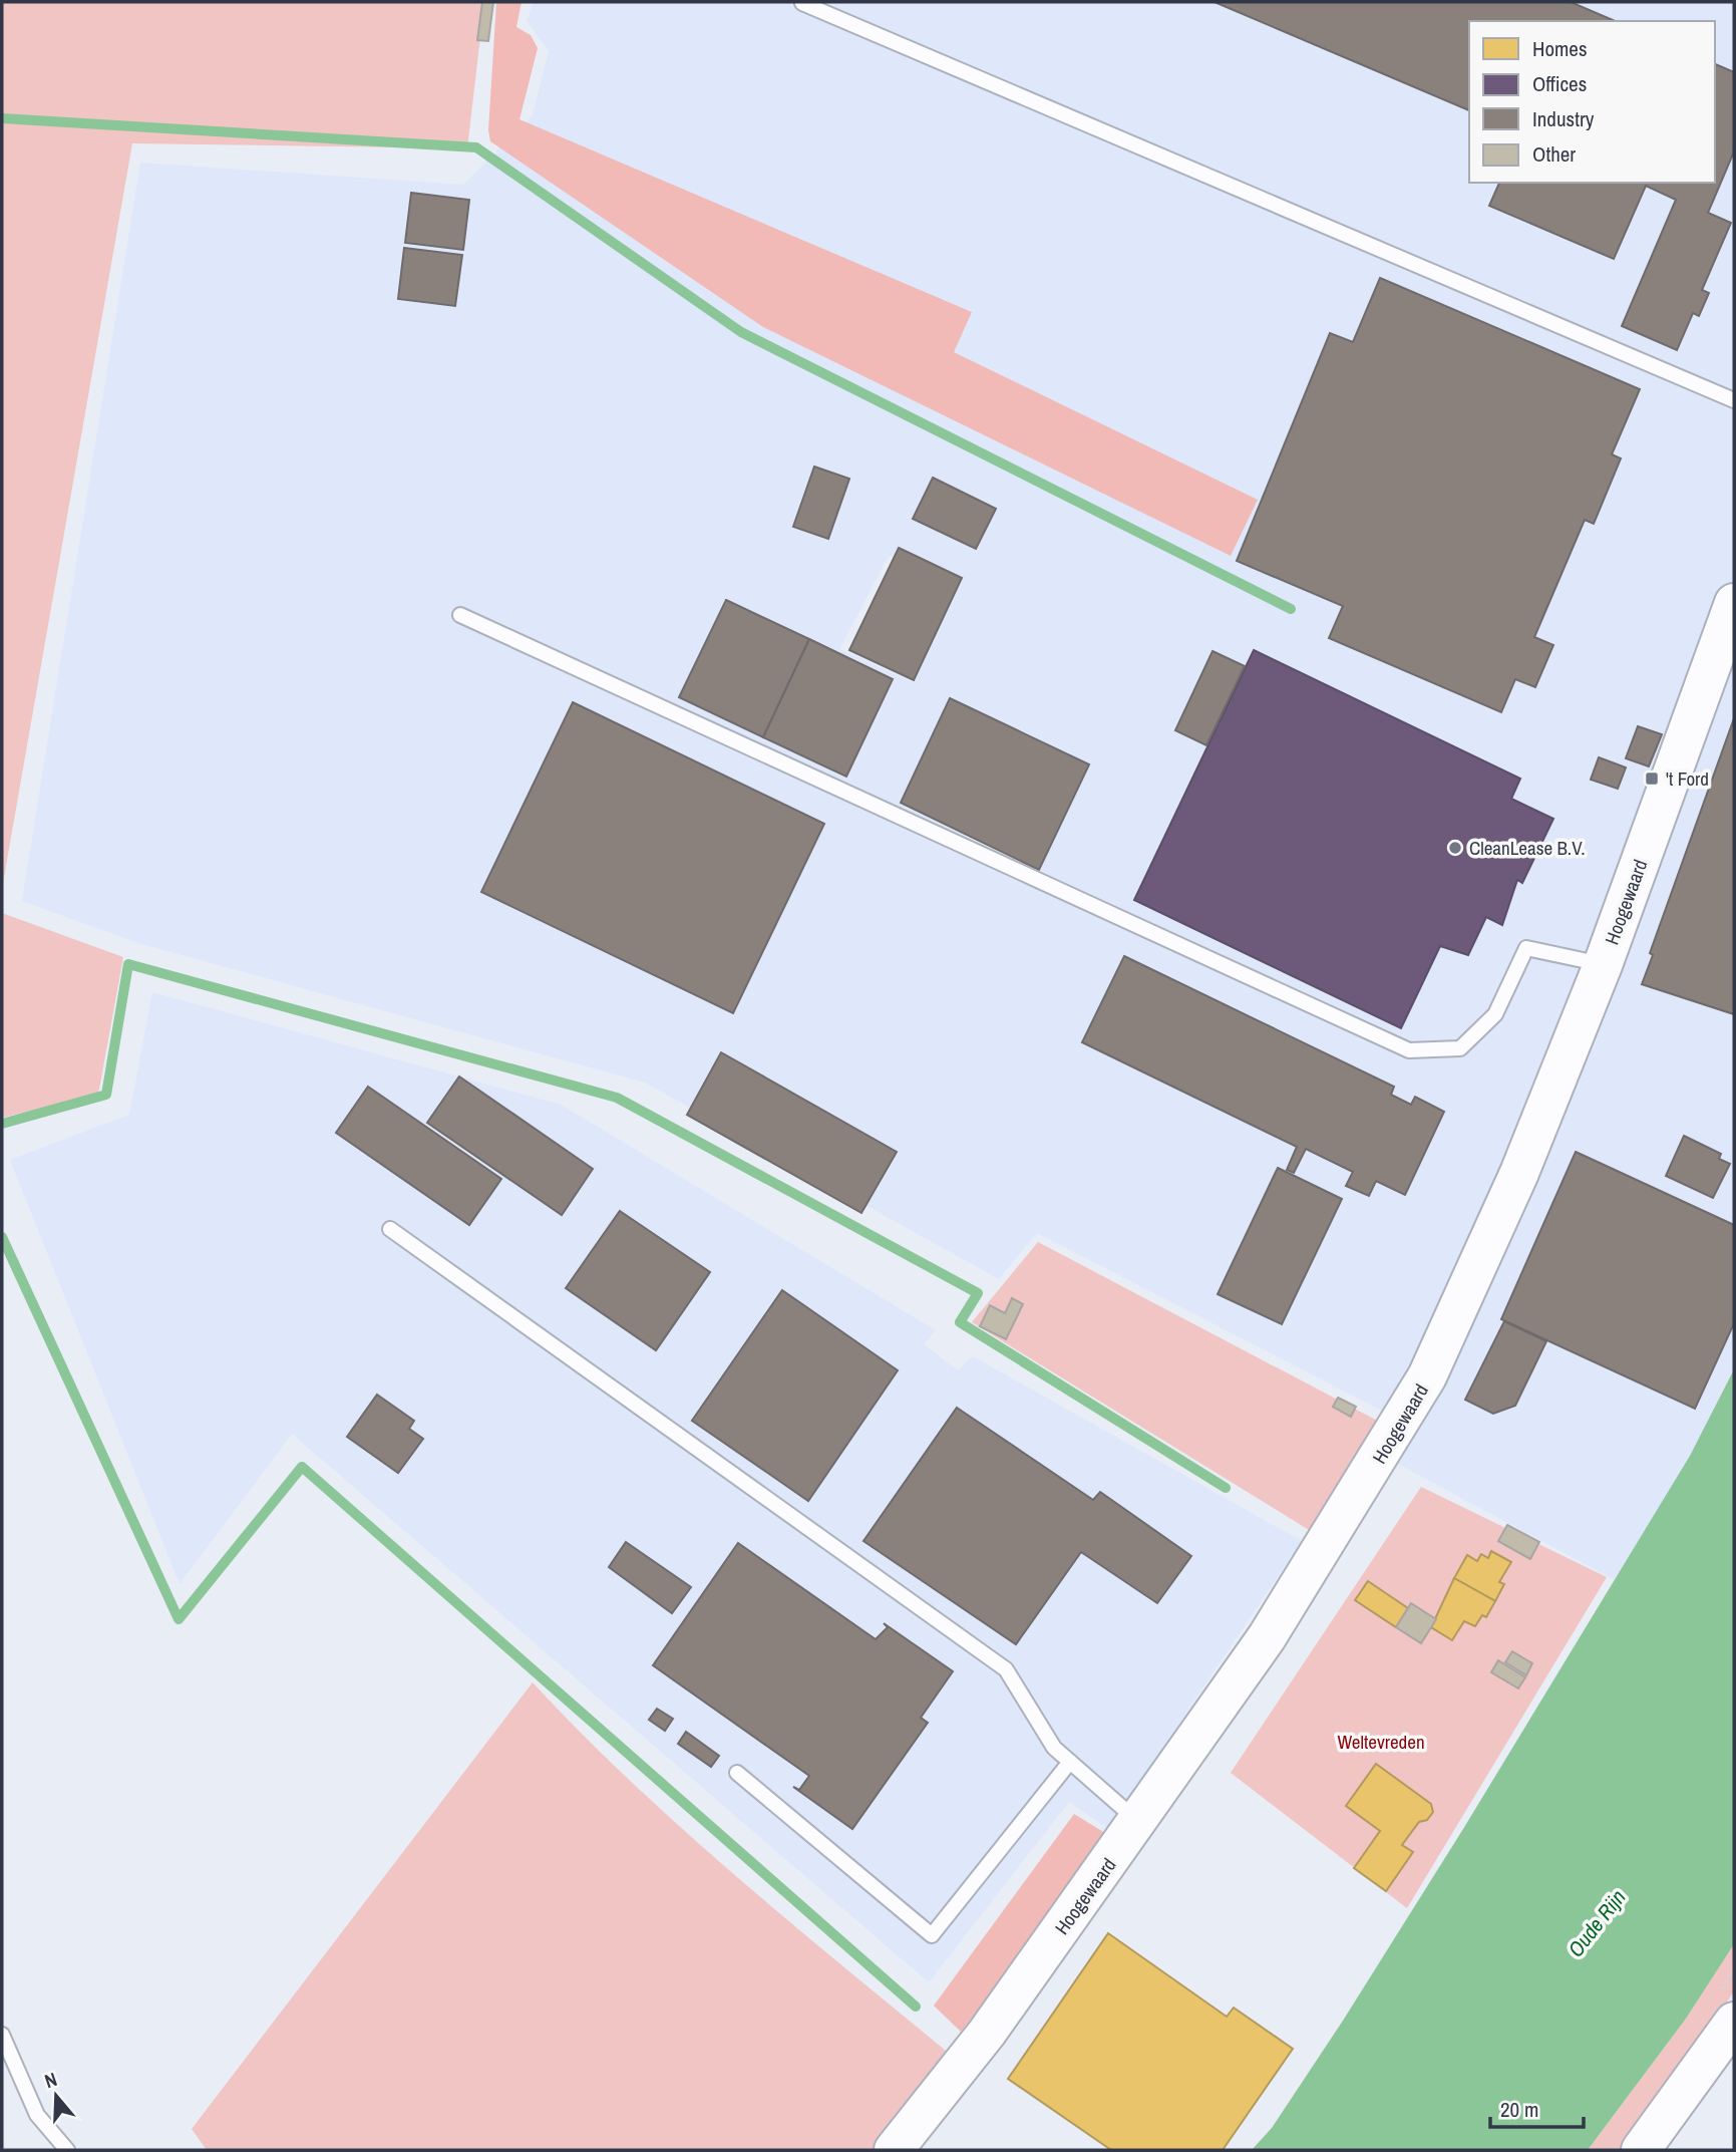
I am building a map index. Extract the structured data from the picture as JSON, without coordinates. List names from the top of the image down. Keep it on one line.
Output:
{"streets":{"street":["Hoogewaard"]},"water":["Oude Rijn"],"parks":["Weltevreden"],"places":{"transit":["'t Ford"],"other":["CleanLease B.V."]},"legend":["Homes","Offices","Industry","Other"],"scale_bar":"20 m","north":"top"}
